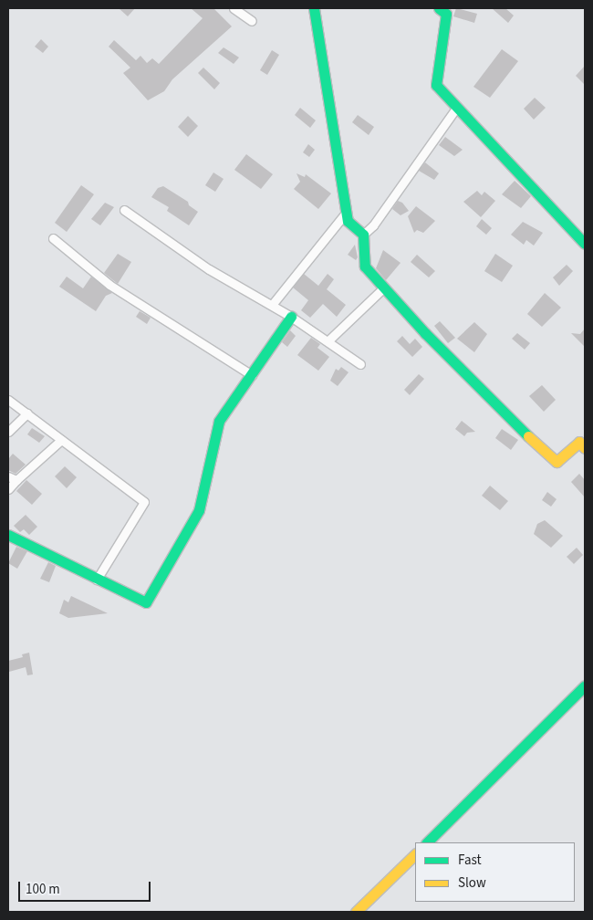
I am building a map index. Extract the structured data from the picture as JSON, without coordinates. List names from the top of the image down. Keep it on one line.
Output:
{"legend":["Fast","Slow"],"scale_bar":"100 m"}
